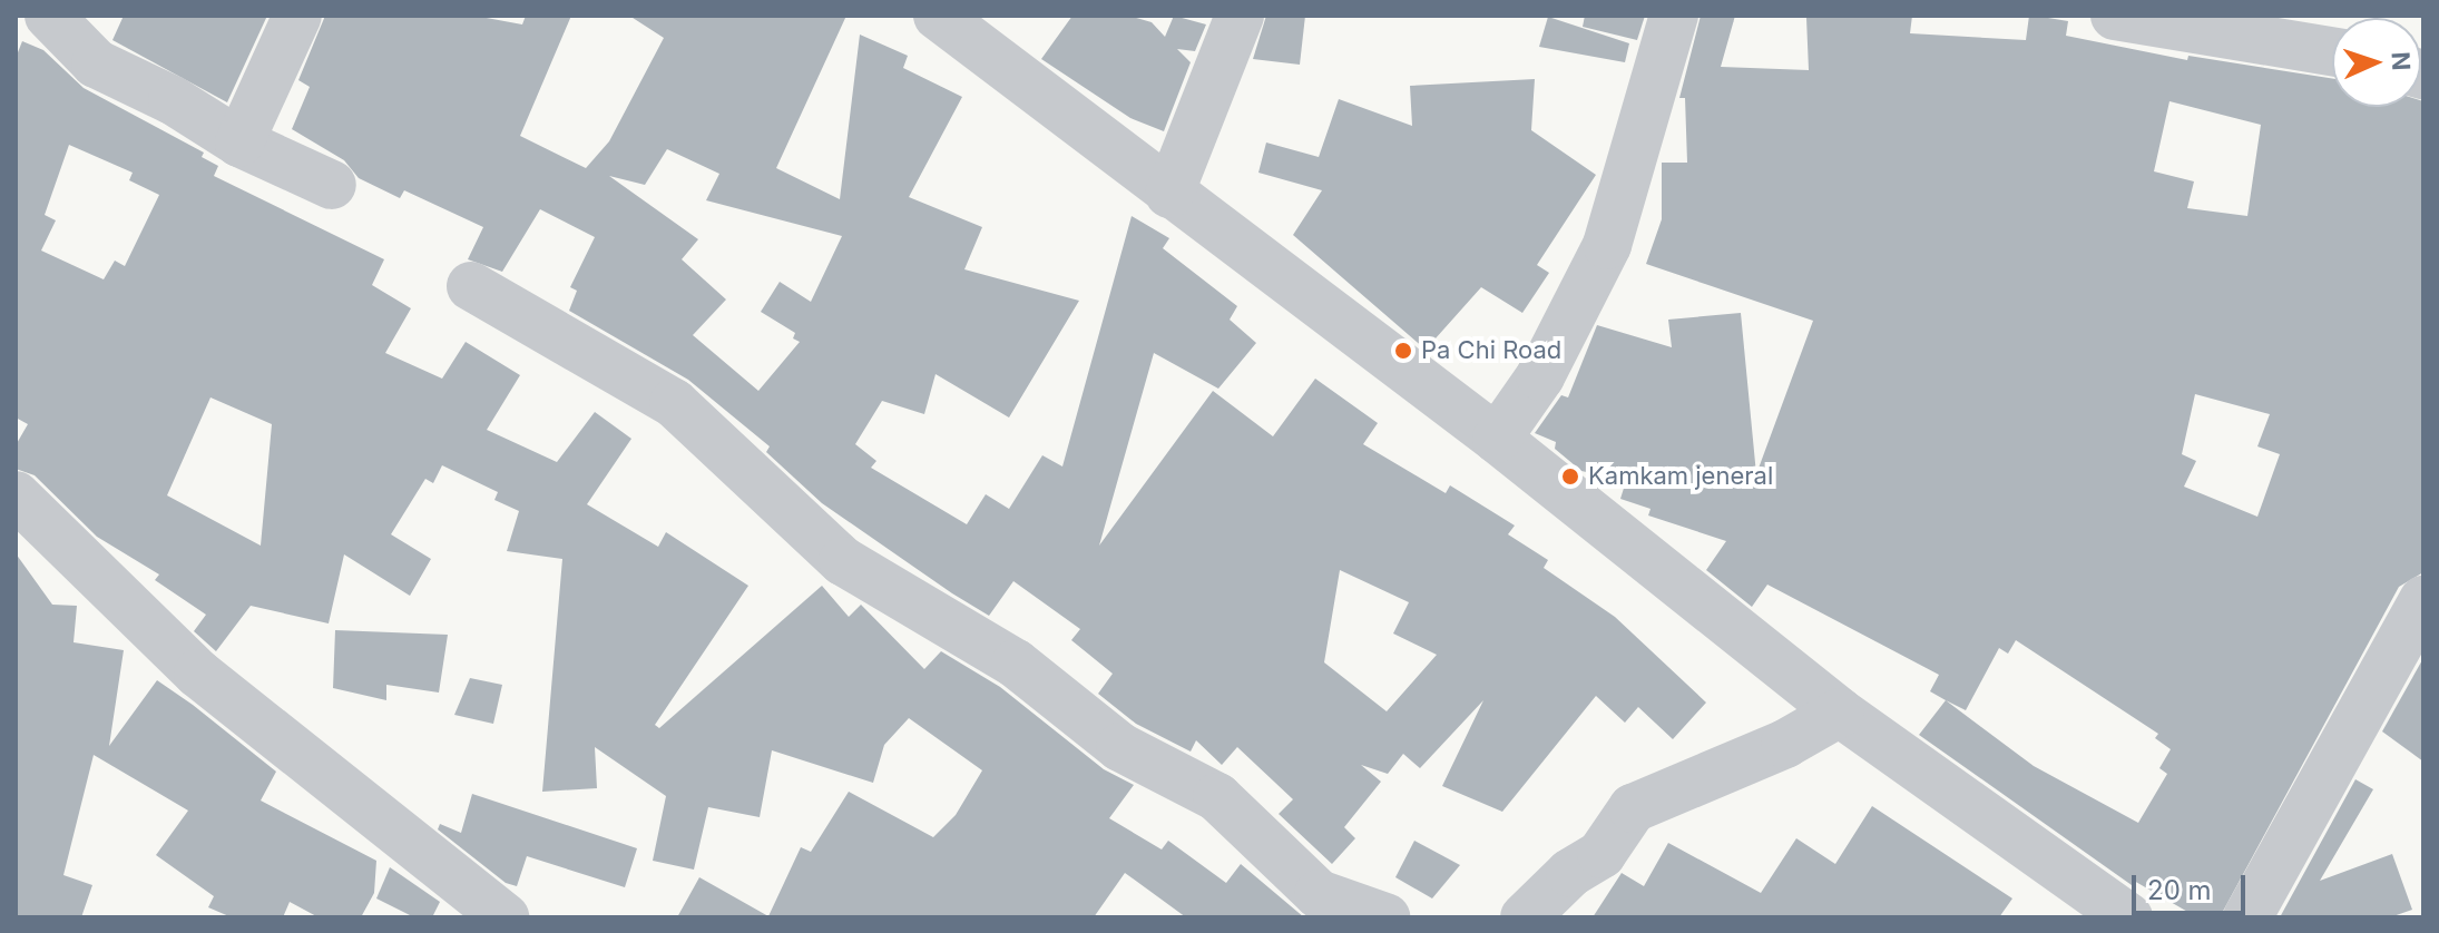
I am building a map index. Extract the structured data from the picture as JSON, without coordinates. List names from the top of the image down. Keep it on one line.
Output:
{"places":["Pa Chi Road","Kamkam jeneral"],"scale_bar":"20 m","north":"right"}
